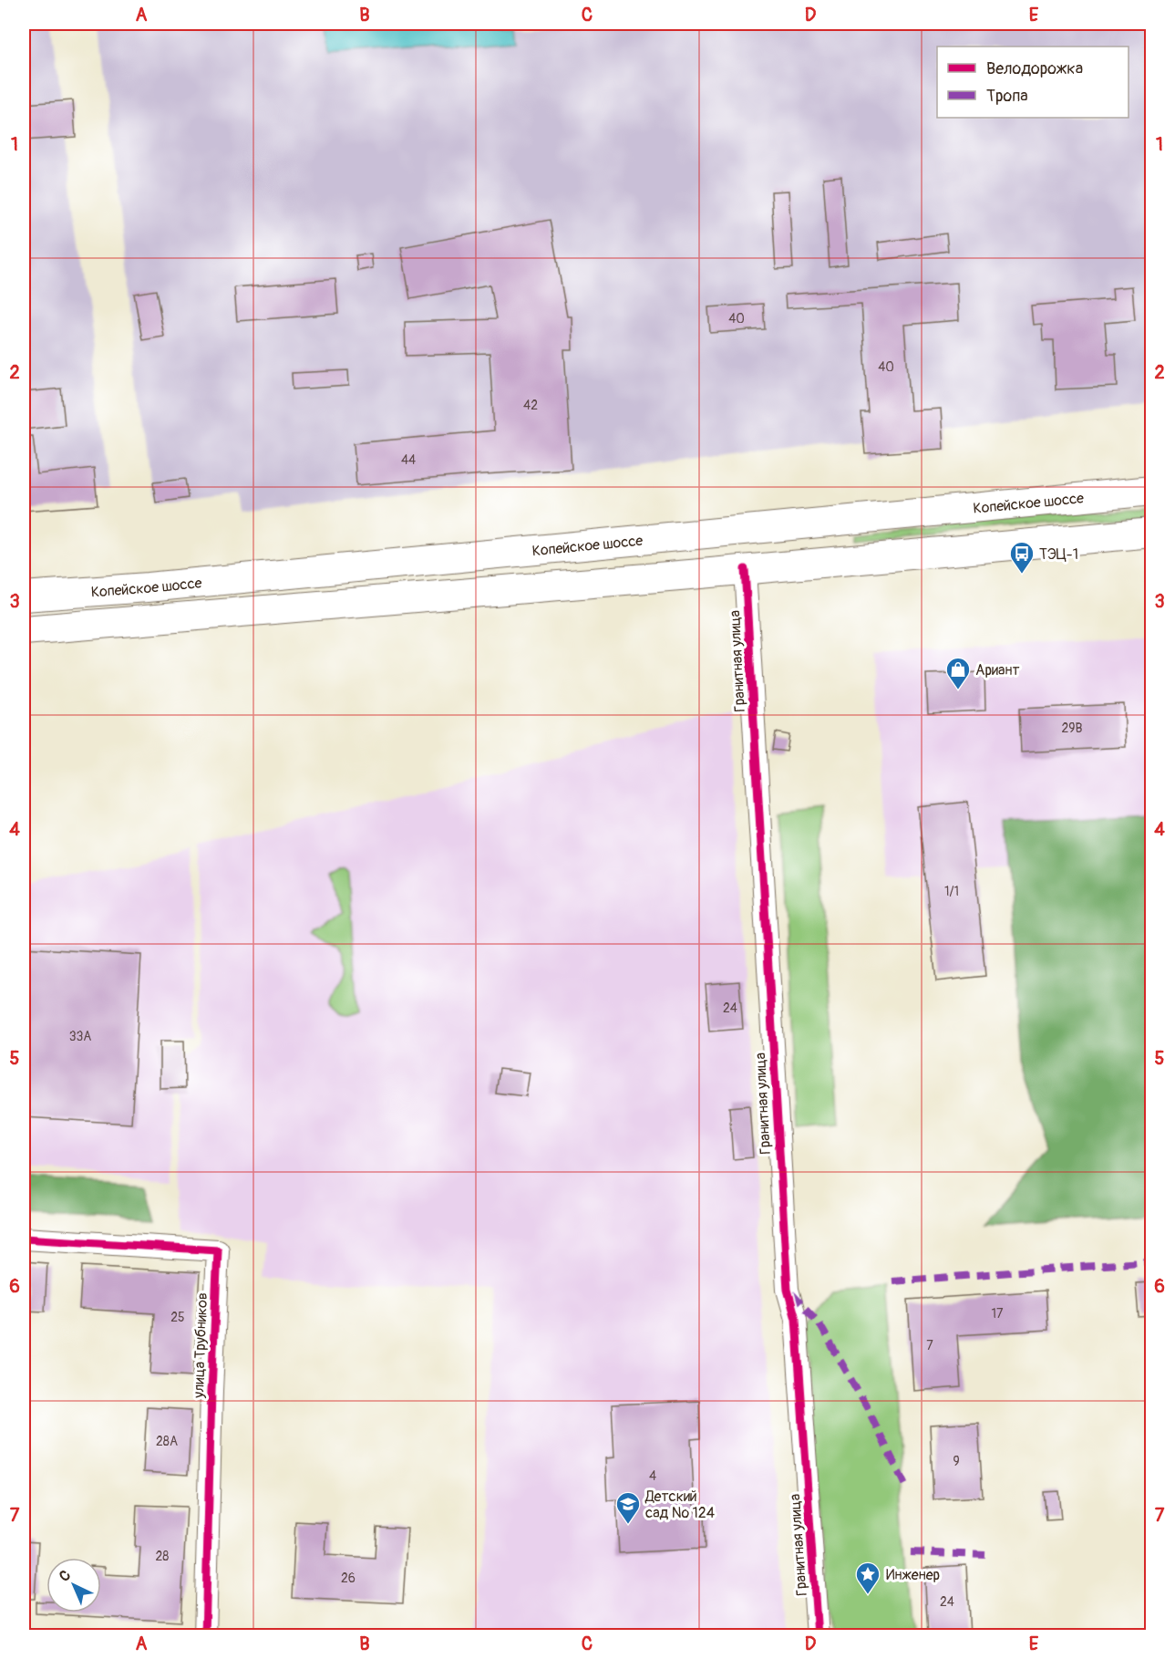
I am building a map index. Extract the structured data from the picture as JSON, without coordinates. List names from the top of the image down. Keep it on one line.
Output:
{"streets":{"main road":["Копейское шоссе","Гранитная улица"],"street":["улица Трубников"]},"crossings":[["Копейское шоссе","Гранитная улица"]],"places":{"bus stop":["ТЭЦ-1"],"shop":["Ариант"],"school or university":["Детский сад № 124"],"place":["Инженер"]},"house_numbers":["40","40","42","44","29В","1/1","24","33А","17","25","7","28А","9","4","28","26","24"],"legend":["Велодорожка","Тропа"],"north":"top left","grid":{"columns":["A","B","C","D","E"],"rows":["1","2","3","4","5","6","7"]}}
